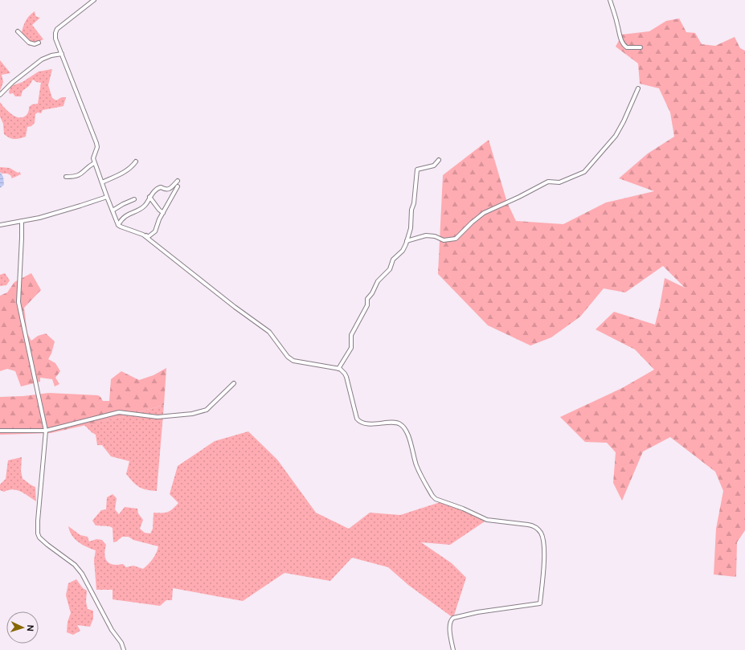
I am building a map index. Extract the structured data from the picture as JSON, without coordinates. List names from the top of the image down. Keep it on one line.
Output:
{"north":"right"}
